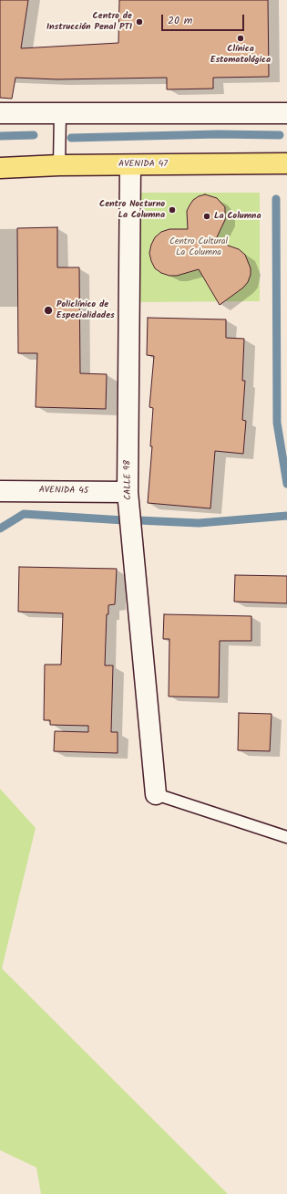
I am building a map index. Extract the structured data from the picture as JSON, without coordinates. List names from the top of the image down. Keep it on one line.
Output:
{"streets":{"main road":["AVENIDA 47"],"street":["CALLE 98","AVENIDA 45"]},"crossings":[["AVENIDA 47","CALLE 98"],["CALLE 98","AVENIDA 45"]],"parks":["Centro Cultural La Columna"],"places":["Centro de Instrucción Penal PTI","Clínica Estomatológica","Centro Nocturno La Columna","La Columna","Policlínico de Especialidades"],"scale_bar":"20 m"}
